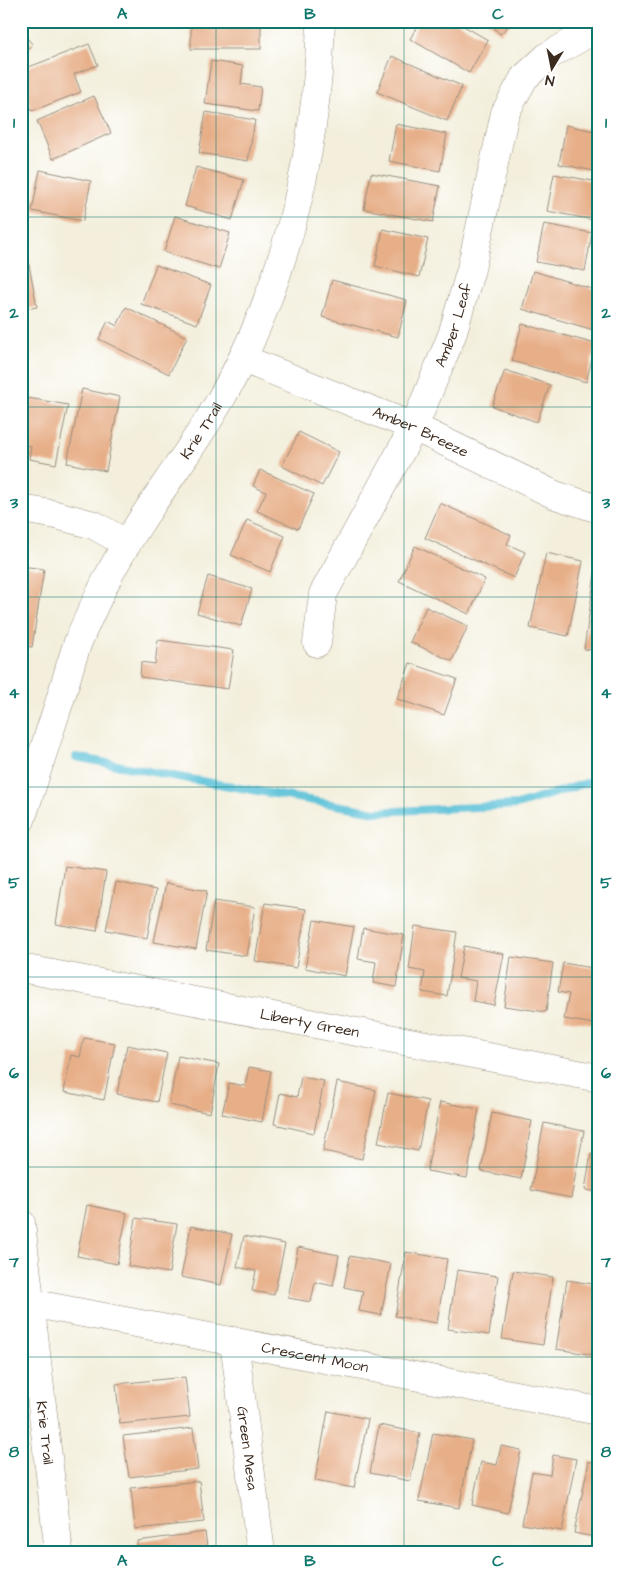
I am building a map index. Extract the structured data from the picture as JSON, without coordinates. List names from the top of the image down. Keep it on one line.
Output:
{"streets":{"street":["Amber Leaf","Krie Trail","Amber Breeze","Liberty Green","Crescent Moon","Green Mesa"]},"crossings":[["Amber Leaf","Amber Breeze"],["Krie Trail","Amber Breeze"],["Krie Trail","Crescent Moon"],["Crescent Moon","Green Mesa"]],"north":"bottom","grid":{"columns":["A","B","C"],"rows":["1","2","3","4","5","6","7","8"]}}
